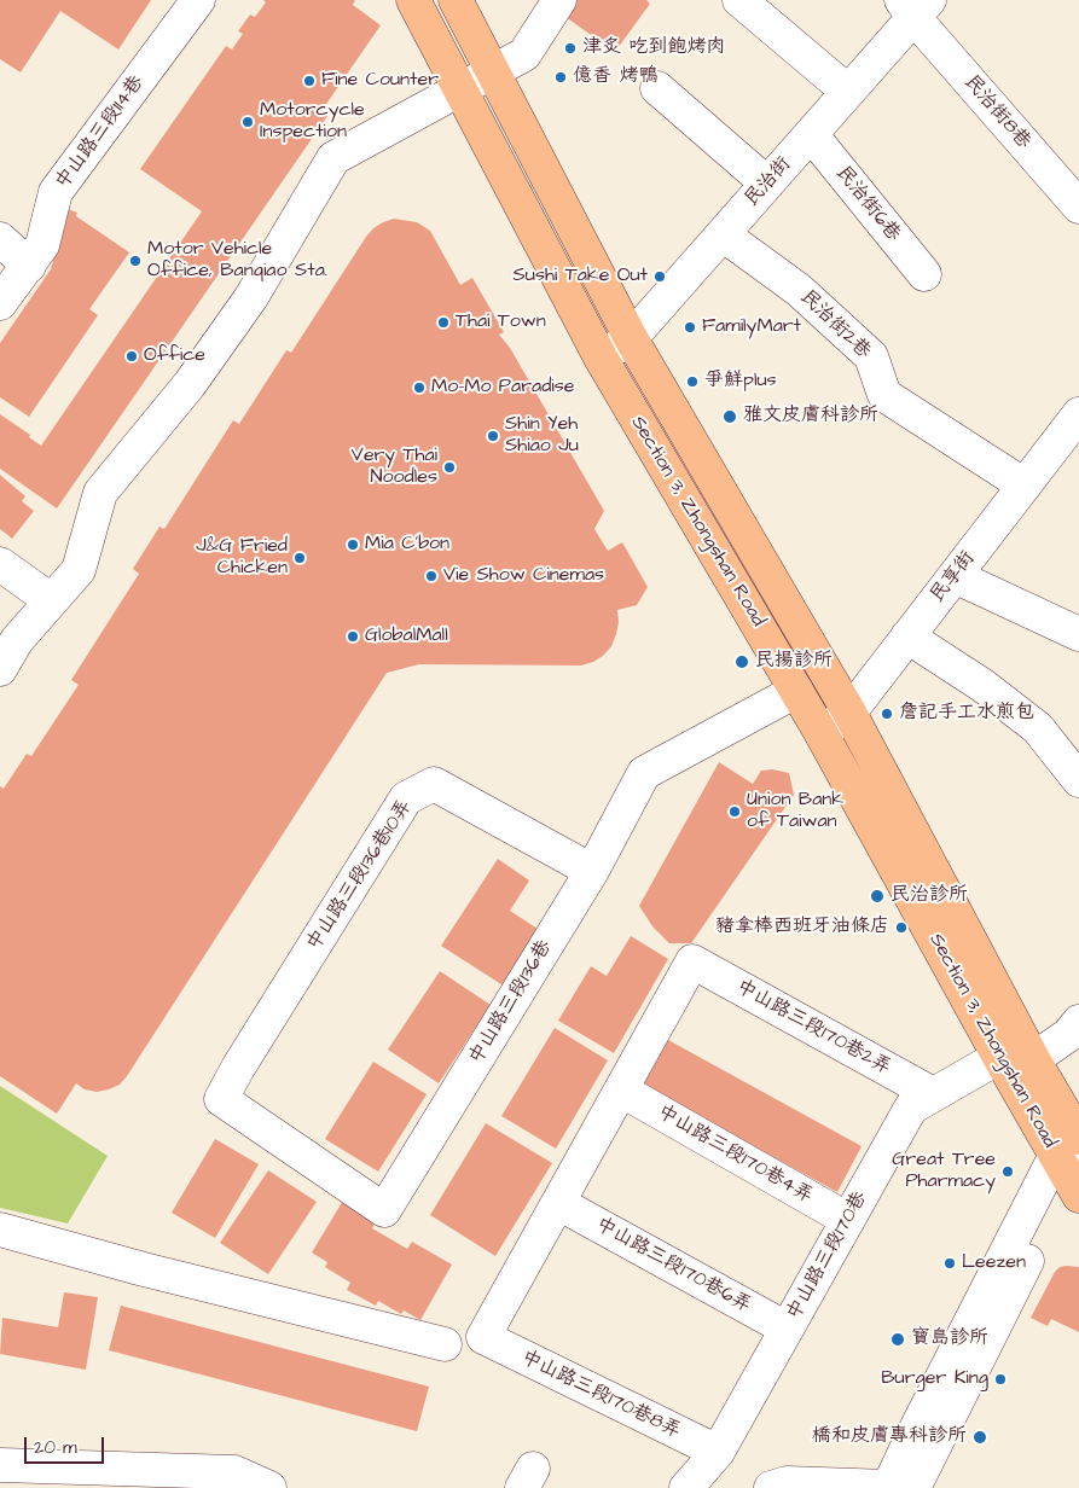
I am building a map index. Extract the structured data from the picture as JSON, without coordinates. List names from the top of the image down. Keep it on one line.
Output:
{"streets":{"main road":["Section 3, Zhongshan Road"],"street":["民治街8巷","中山路三段114巷","民治街","民治街6巷","民治街2巷","民享街","中山路三段136巷10弄","中山路三段136巷","中山路三段170巷2弄","中山路三段170巷4弄","中山路三段170巷","中山路三段170巷6弄","中山路三段170巷8弄"]},"crossings":[["民治街8巷","民治街"],["民治街","民治街6巷"],["民治街","民治街2巷"],["民治街","Section 3, Zhongshan Road"],["民治街2巷","民享街"],["Section 3, Zhongshan Road","民享街"],["Section 3, Zhongshan Road","中山路三段136巷"],["Section 3, Zhongshan Road","中山路三段170巷"],["中山路三段136巷10弄","中山路三段136巷"],["中山路三段170巷2弄","中山路三段170巷4弄"],["中山路三段170巷2弄","中山路三段170巷"],["中山路三段170巷4弄","中山路三段170巷"],["中山路三段170巷","中山路三段170巷6弄"],["中山路三段170巷","中山路三段170巷8弄"],["中山路三段170巷6弄","中山路三段170巷8弄"]],"places":["津炙 吃到飽烤肉","億香 烤鴨","Fine Counter","Motorcycle Inspection","Motor Vehicle Office, Banqiao Sta.","Sushi Take Out","Thai Town","FamilyMart","Office","爭鮮plus","Mo-Mo Paradise","雅文皮膚科診所","Shin Yeh Shiao Ju","Very Thai Noodles","Mia C'bon","J&G Fried Chicken","Vie Show Cinemas","GlobalMall","民揚診所","詹記手工水煎包","Union Bank of Taiwan","民治診所","豬拿棒西班牙油條店","Great Tree Pharmacy","Leezen","寶島診所","Burger King","橋和皮膚專科診所"],"scale_bar":"20 m"}
